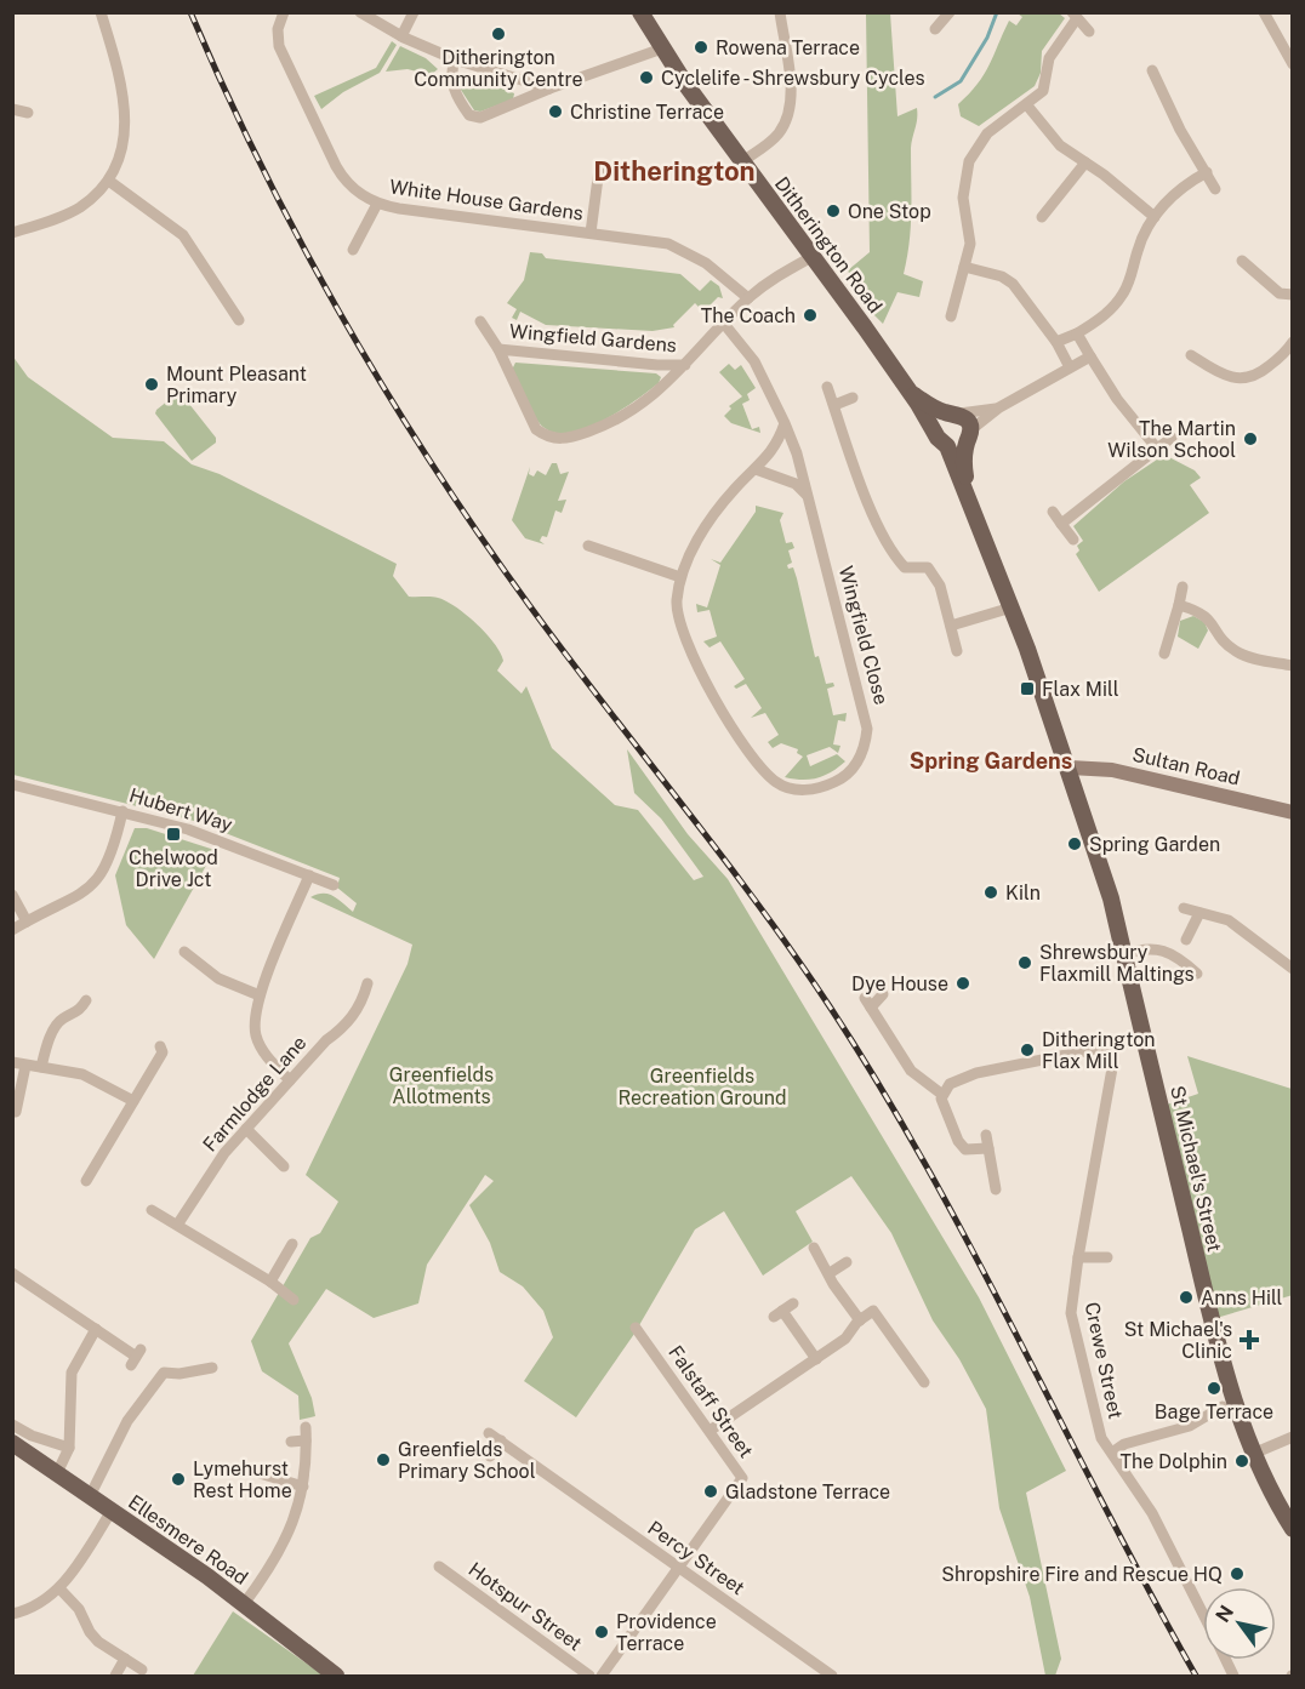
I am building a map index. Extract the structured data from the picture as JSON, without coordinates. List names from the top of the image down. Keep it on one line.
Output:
{"streets":{"main road":["Ditherington Road","St Michael's Street","Ellesmere Road"],"street":["White House Gardens","Wingfield Gardens","Wingfield Close","Sultan Road","Hubert Way","Farmlodge Lane","Crewe Street","Falstaff Street","Percy Street","Hotspur Street"]},"crossings":[["White House Gardens","Wingfield Gardens"],["Ditherington Road","Wingfield Gardens"],["Ditherington Road","Sultan Road"],["Ditherington Road","St Michael's Street"],["Wingfield Gardens","Wingfield Close"],["Sultan Road","St Michael's Street"],["Falstaff Street","Percy Street"]],"districts":["Ditherington","Spring Gardens"],"parks":["Greenfields Allotments","Greenfields Recreation Ground"],"places":{"other":["Ditherington Community Centre","Rowena Terrace","Cyclelife - Shrewsbury Cycles","Christine Terrace","One Stop","The Coach","Mount Pleasant Primary","The Martin Wilson School","Spring Garden","Kiln","Shrewsbury Flaxmill Maltings","Dye House","Ditherington Flax Mill","Anns Hill","Bage Terrace","Greenfields Primary School","The Dolphin","Lymehurst Rest Home","Gladstone Terrace","Shropshire Fire and Rescue HQ","Providence Terrace"],"transit":["Flax Mill","Chelwood Drive Jct"],"health":["St Michael's Clinic"]},"north":"top left"}
